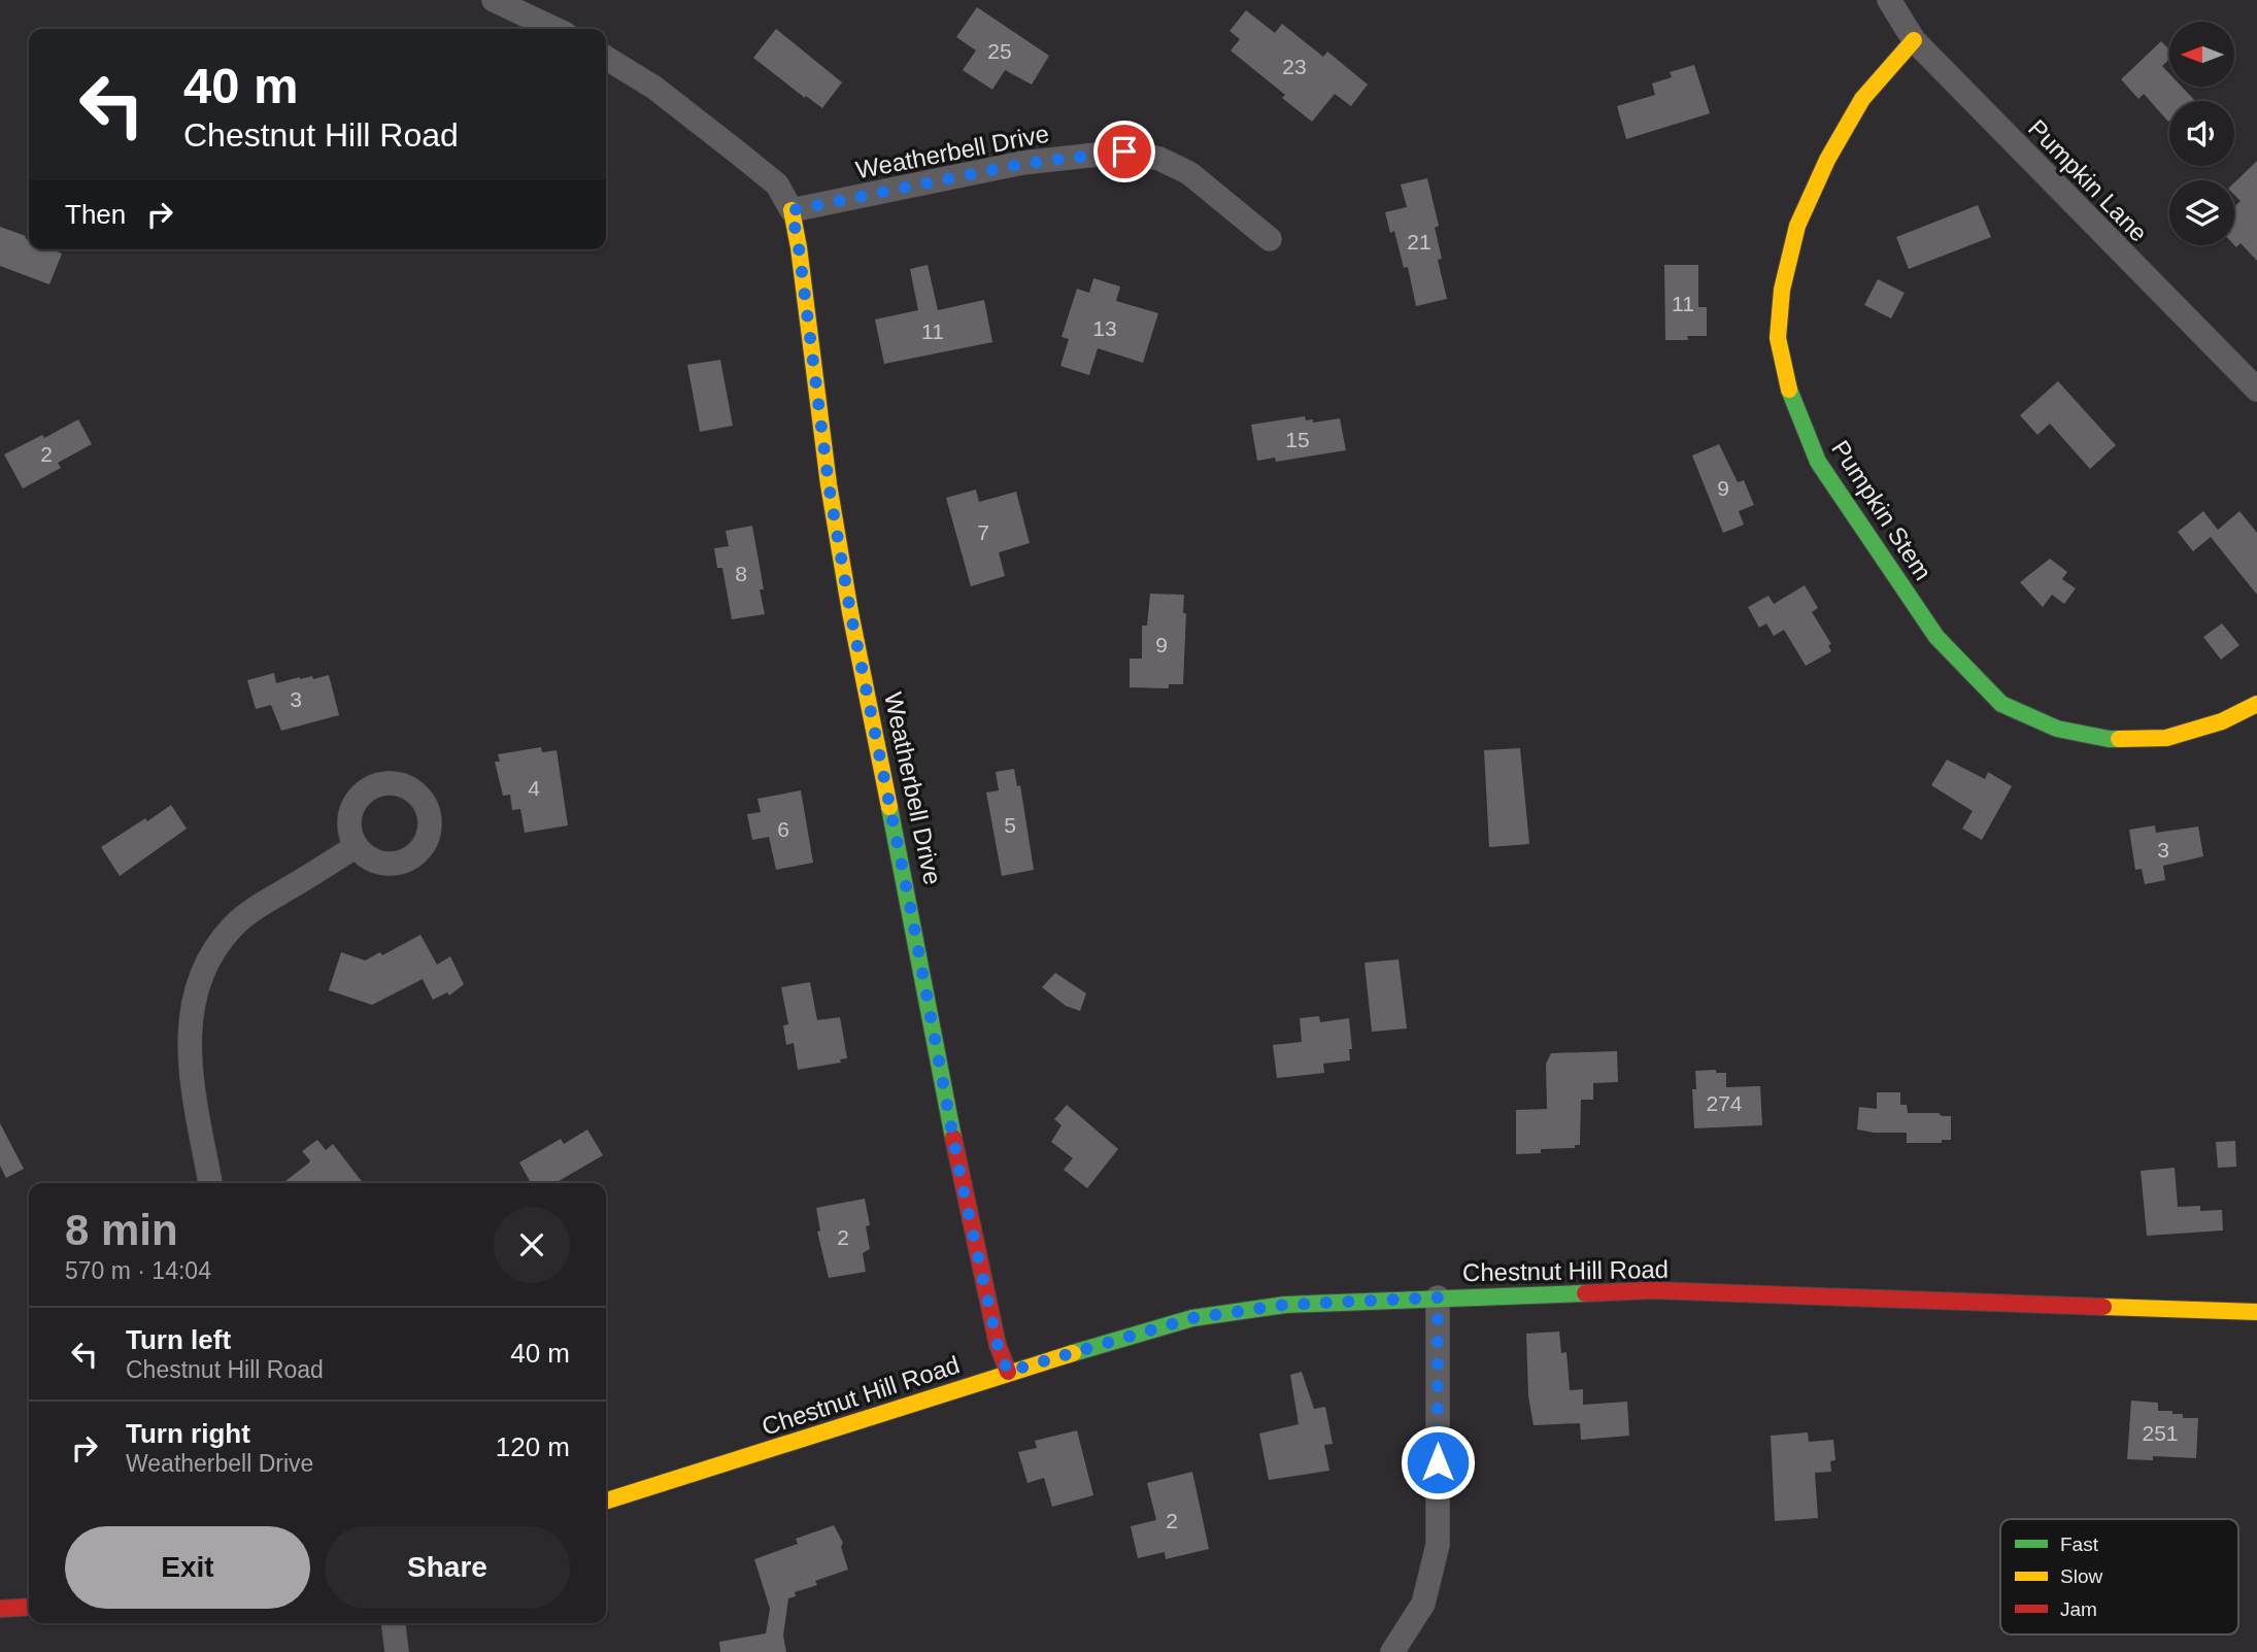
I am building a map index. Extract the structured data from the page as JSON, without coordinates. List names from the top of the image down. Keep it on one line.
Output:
{"streets":{"street":["Weatherbell Drive","Pumpkin Lane","Pumpkin Stem","Chestnut Hill Road"]},"crossings":[["Weatherbell Drive","Chestnut Hill Road"],["Pumpkin Lane","Pumpkin Stem"]],"house_numbers":["25","23","21","11","13","11","15","2","9","7","8","9","3","4","5","6","3","274","2","251","2"],"legend":["Fast","Slow","Jam"],"north":"left","page":{"turn":["40 m","Chestnut Hill Road"],"then":"Then","heading":["8 min","570 m · 14:04"],"list":[{"name":"Turn left","note":"Chestnut Hill Road","value":"40 m"},{"name":"Turn right","note":"Weatherbell Drive","value":"120 m"}],"buttons":["Exit","Share"]}}
